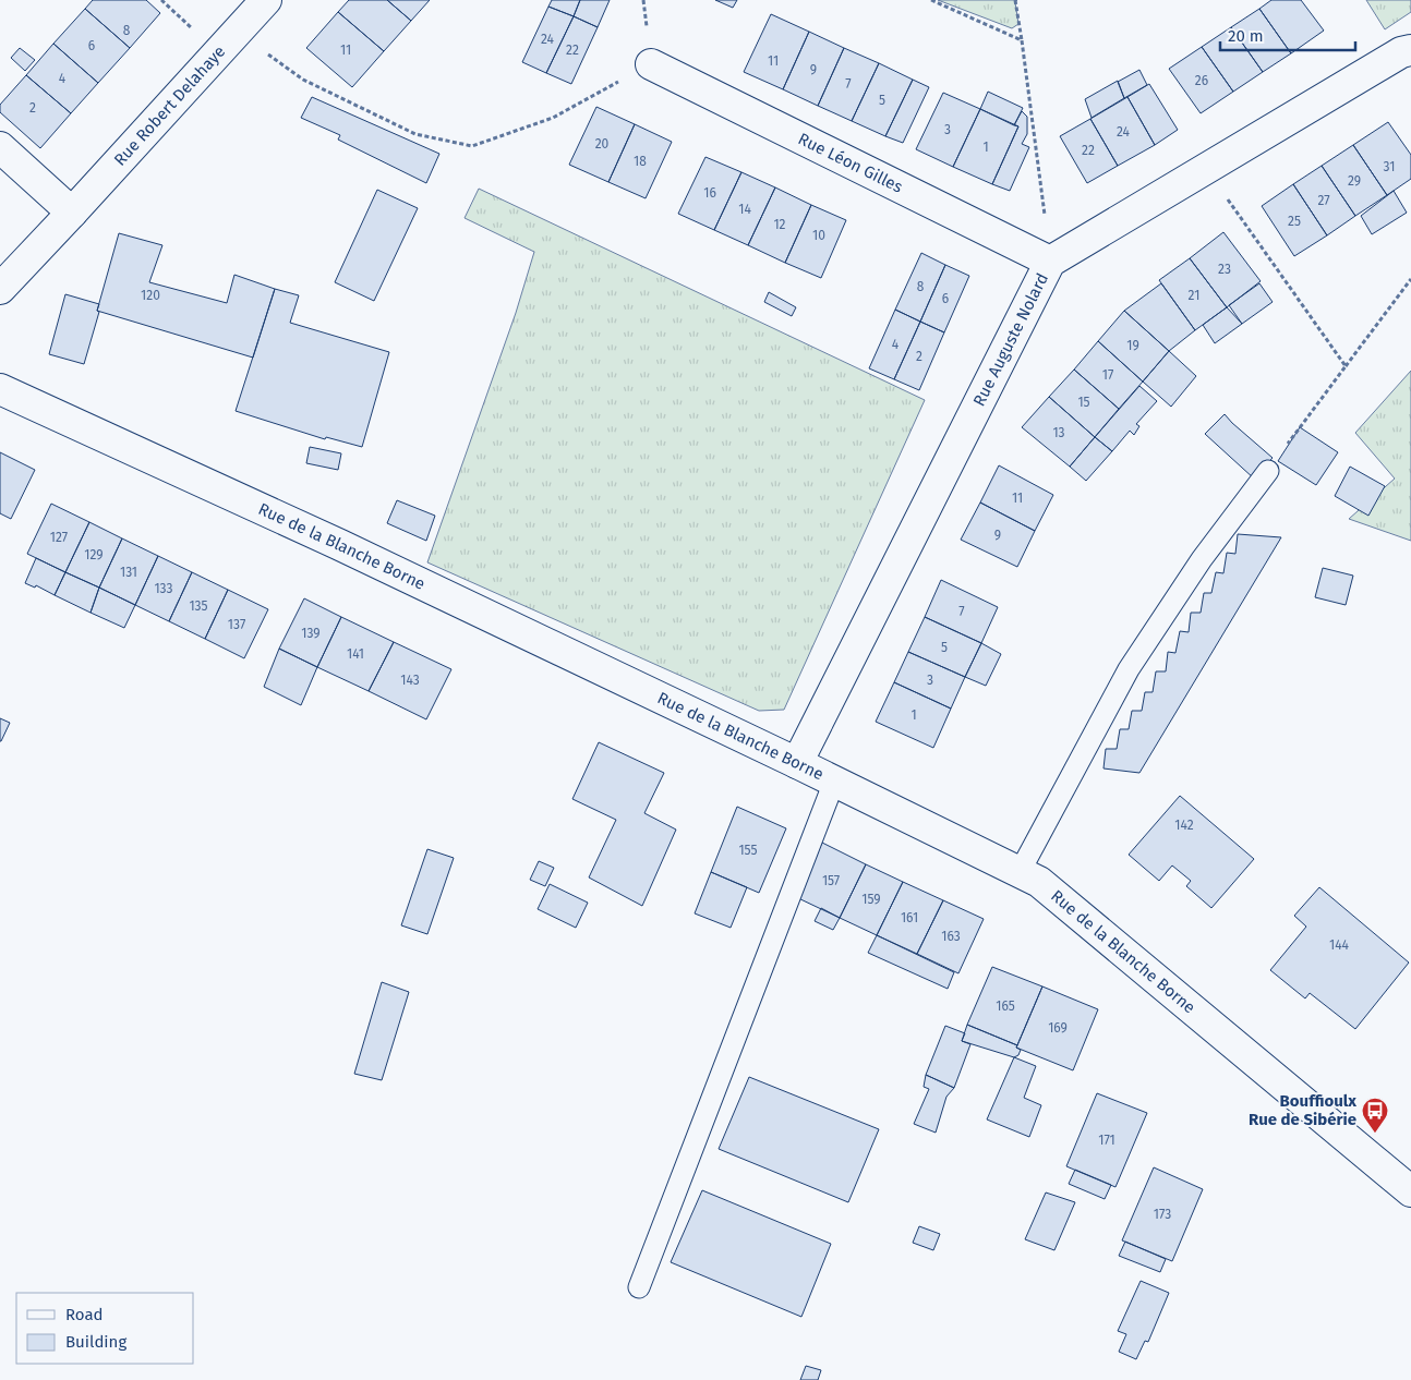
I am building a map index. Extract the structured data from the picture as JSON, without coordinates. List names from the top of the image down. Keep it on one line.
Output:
{"streets":{"street":["Rue Robert Delahaye","Rue Léon Gilles","Rue Auguste Nolard","Rue de la Blanche Borne"]},"crossings":[["Rue Léon Gilles","Rue Auguste Nolard"],["Rue Auguste Nolard","Rue de la Blanche Borne"]],"places":{"bus stop":["Bouffioulx Rue de Sibérie"]},"house_numbers":["8","24","6","11","22","11","9","4","26","7","5","2","3","24","20","1","22","18","31","29","16","27","14","25","12","10","23","8","120","21","6","4","19","2","17","15","13","11","9","127","129","131","133","135","7","137","139","5","141","143","3","1","142","155","157","159","161","163","144","165","169","171","173"],"legend":["Road","Building"],"scale_bar":"20 m"}
